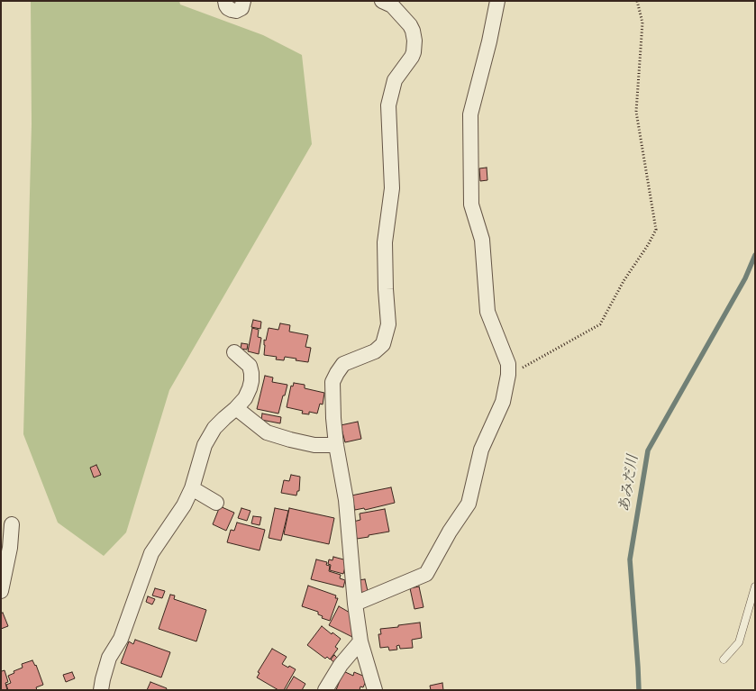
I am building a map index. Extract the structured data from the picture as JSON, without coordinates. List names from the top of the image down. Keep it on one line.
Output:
{"water":["あみだ川"]}
